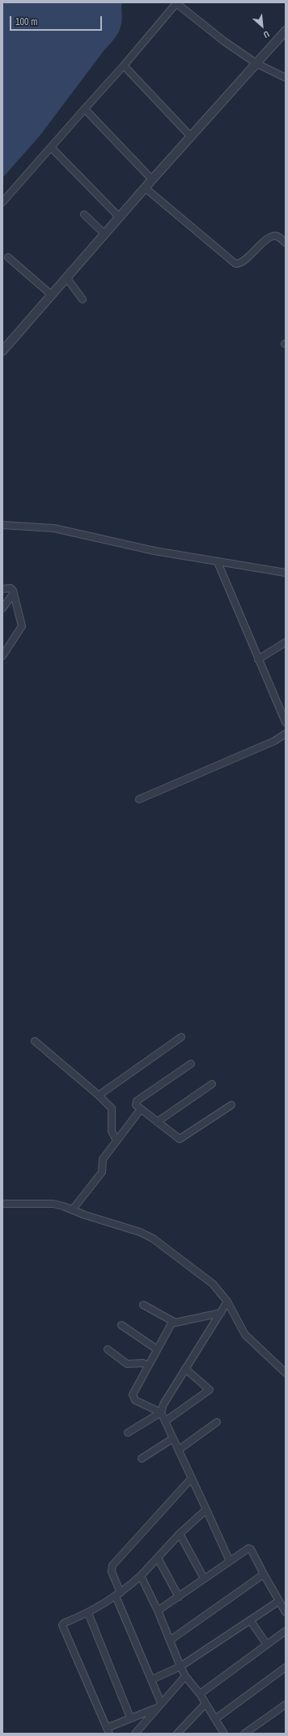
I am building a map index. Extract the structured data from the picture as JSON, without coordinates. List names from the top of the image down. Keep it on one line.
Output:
{"scale_bar":"100 m","north":"bottom right"}
